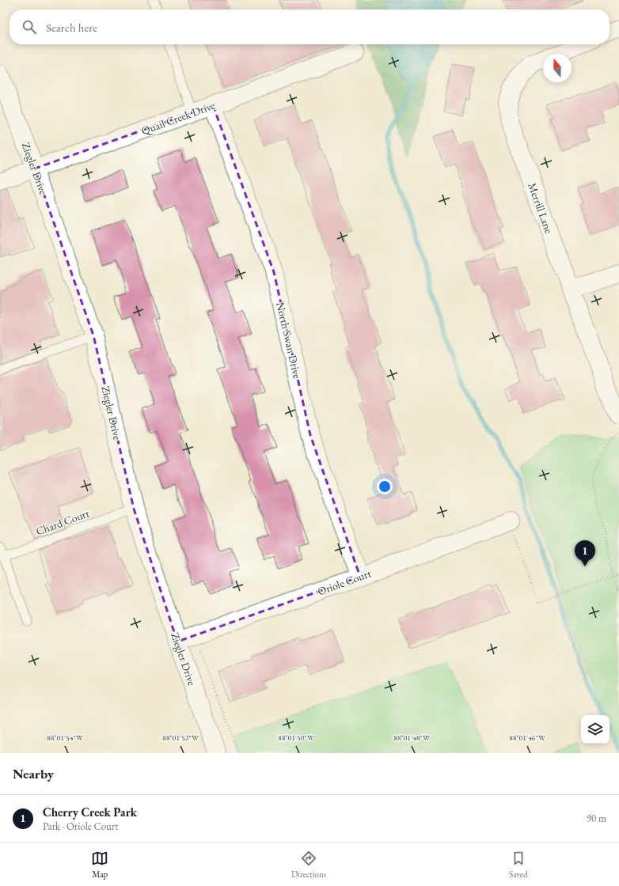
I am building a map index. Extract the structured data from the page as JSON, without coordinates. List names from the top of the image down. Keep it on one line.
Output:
{"streets":{"street":["Quail Creek Drive","Ziegler Drive","Merrill Lane","North Swan Drive","Oriole Court"],"lane":["Chard Court"]},"crossings":[["Quail Creek Drive","Ziegler Drive"],["Quail Creek Drive","North Swan Drive"],["Ziegler Drive","Chard Court"],["Ziegler Drive","Oriole Court"],["North Swan Drive","Oriole Court"]],"north":"top","page":{"search":"Search here","pins":"1","heading":"Nearby","list":[{"mark":"1","name":"Cherry Creek Park","note":"Park · Oriole Court","value":"90 m"}],"nav":["Map","Directions","Saved"]},"coordinates":["88°01'54\"W","88°01'52\"W","88°01'50\"W","88°01'48\"W","88°01'46\"W"]}
